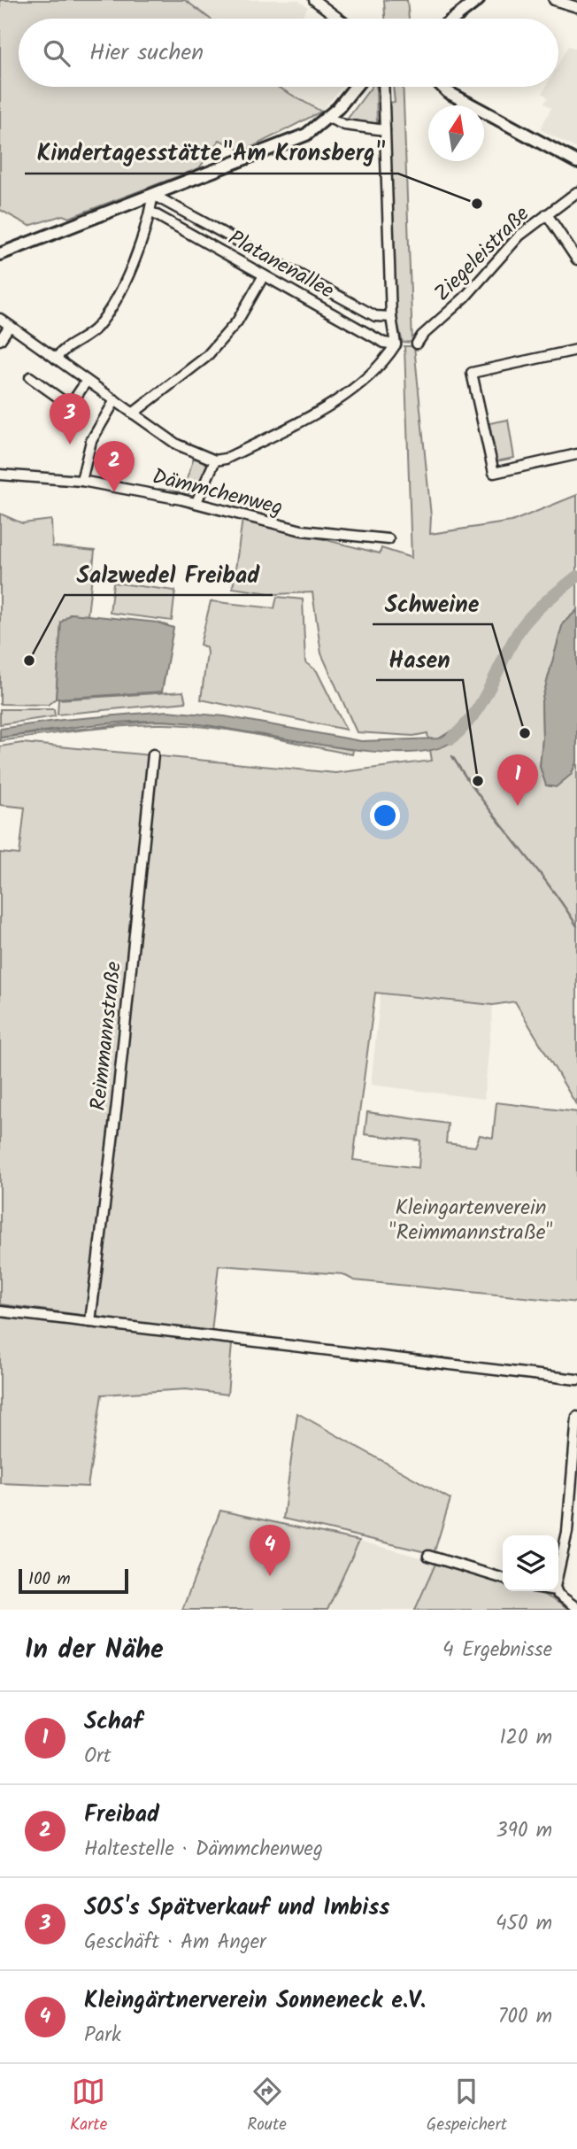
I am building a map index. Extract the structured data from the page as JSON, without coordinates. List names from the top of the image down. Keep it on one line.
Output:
{"streets":{"street":["Ziegeleistraße","Platanenallee","Dämmchenweg","Reimmannstraße"]},"parks":["Kleingartenverein \"Reimmannstraße\""],"places":["Kindertagesstätte\"Am Kronsberg\"","Salzwedel Freibad","Schweine","Hasen"],"scale_bar":"100 m","north":"top","page":{"search":"Hier suchen","pins":["3","2","1","4"],"scale":"100 m","heading":["In der Nähe","4 Ergebnisse"],"list":[{"mark":"1","name":"Schaf","note":"Ort","value":"120 m"},{"mark":"2","name":"Freibad","note":"Haltestelle · Dämmchenweg","value":"390 m"},{"mark":"3","name":"SOS's Spätverkauf und Imbiss","note":"Geschäft · Am Anger","value":"450 m"},{"mark":"4","name":"Kleingärtnerverein Sonneneck e.V.","note":"Park","value":"700 m"}],"nav":["Karte","Route","Gespeichert"]}}
